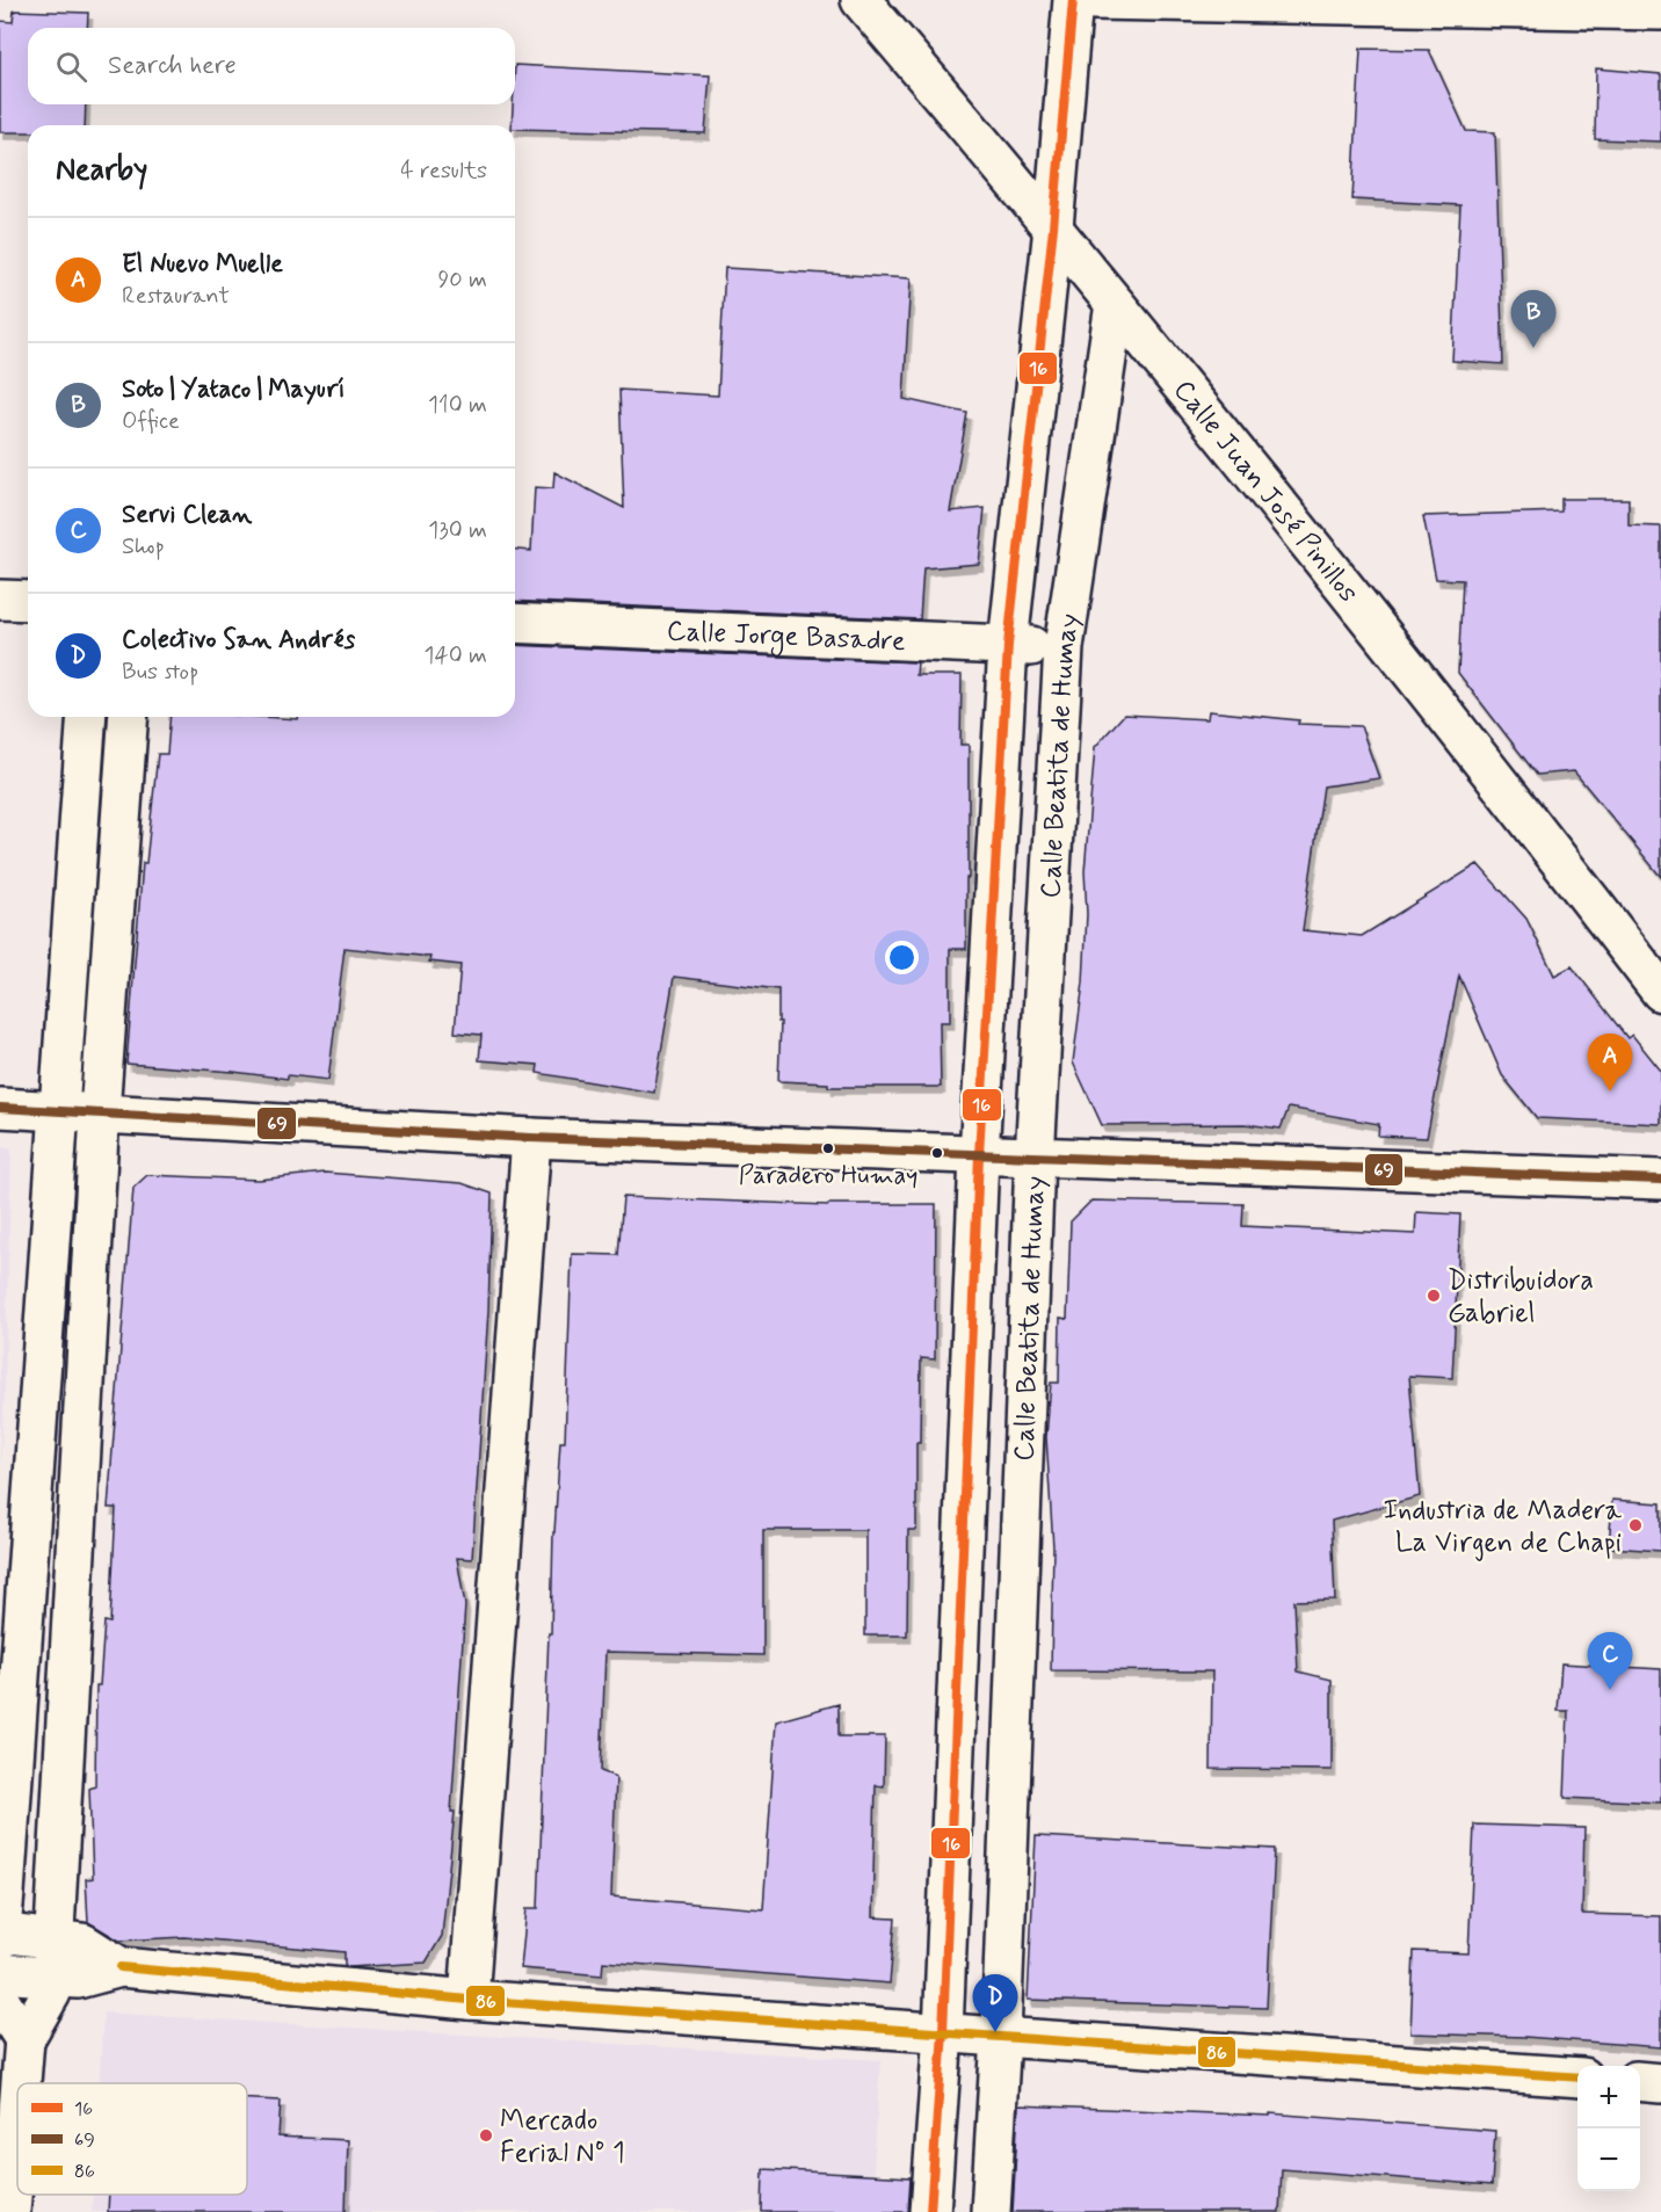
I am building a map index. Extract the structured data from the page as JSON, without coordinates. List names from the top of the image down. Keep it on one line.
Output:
{"streets":{"street":["Calle Juan José Pinillos","Calle Jorge Basadre","Calle Beatita de Humay"]},"crossings":[["Calle Juan José Pinillos","Calle Beatita de Humay"],["Calle Jorge Basadre","Calle Beatita de Humay"]],"places":["Paradero Humay","Distribuidora Gabriel","Industria de Madera La Virgen de Chapi","Mercado Ferial Nº 1"],"lines":["transit line 16","transit line 69","transit line 86"],"legend":["16","69","86"],"page":{"search":"Search here","heading":["Nearby","4 results"],"list":[{"mark":"A","name":"El Nuevo Muelle","note":"Restaurant","value":"90 m"},{"mark":"B","name":"Soto | Yataco | Mayurí","note":"Office","value":"110 m"},{"mark":"C","name":"Servi Clean","note":"Shop","value":"130 m"},{"mark":"D","name":"Colectivo San Andrés","note":"Bus stop","value":"140 m"}],"pins":["B","A","C","D"],"map_buttons":["+","−"]}}
